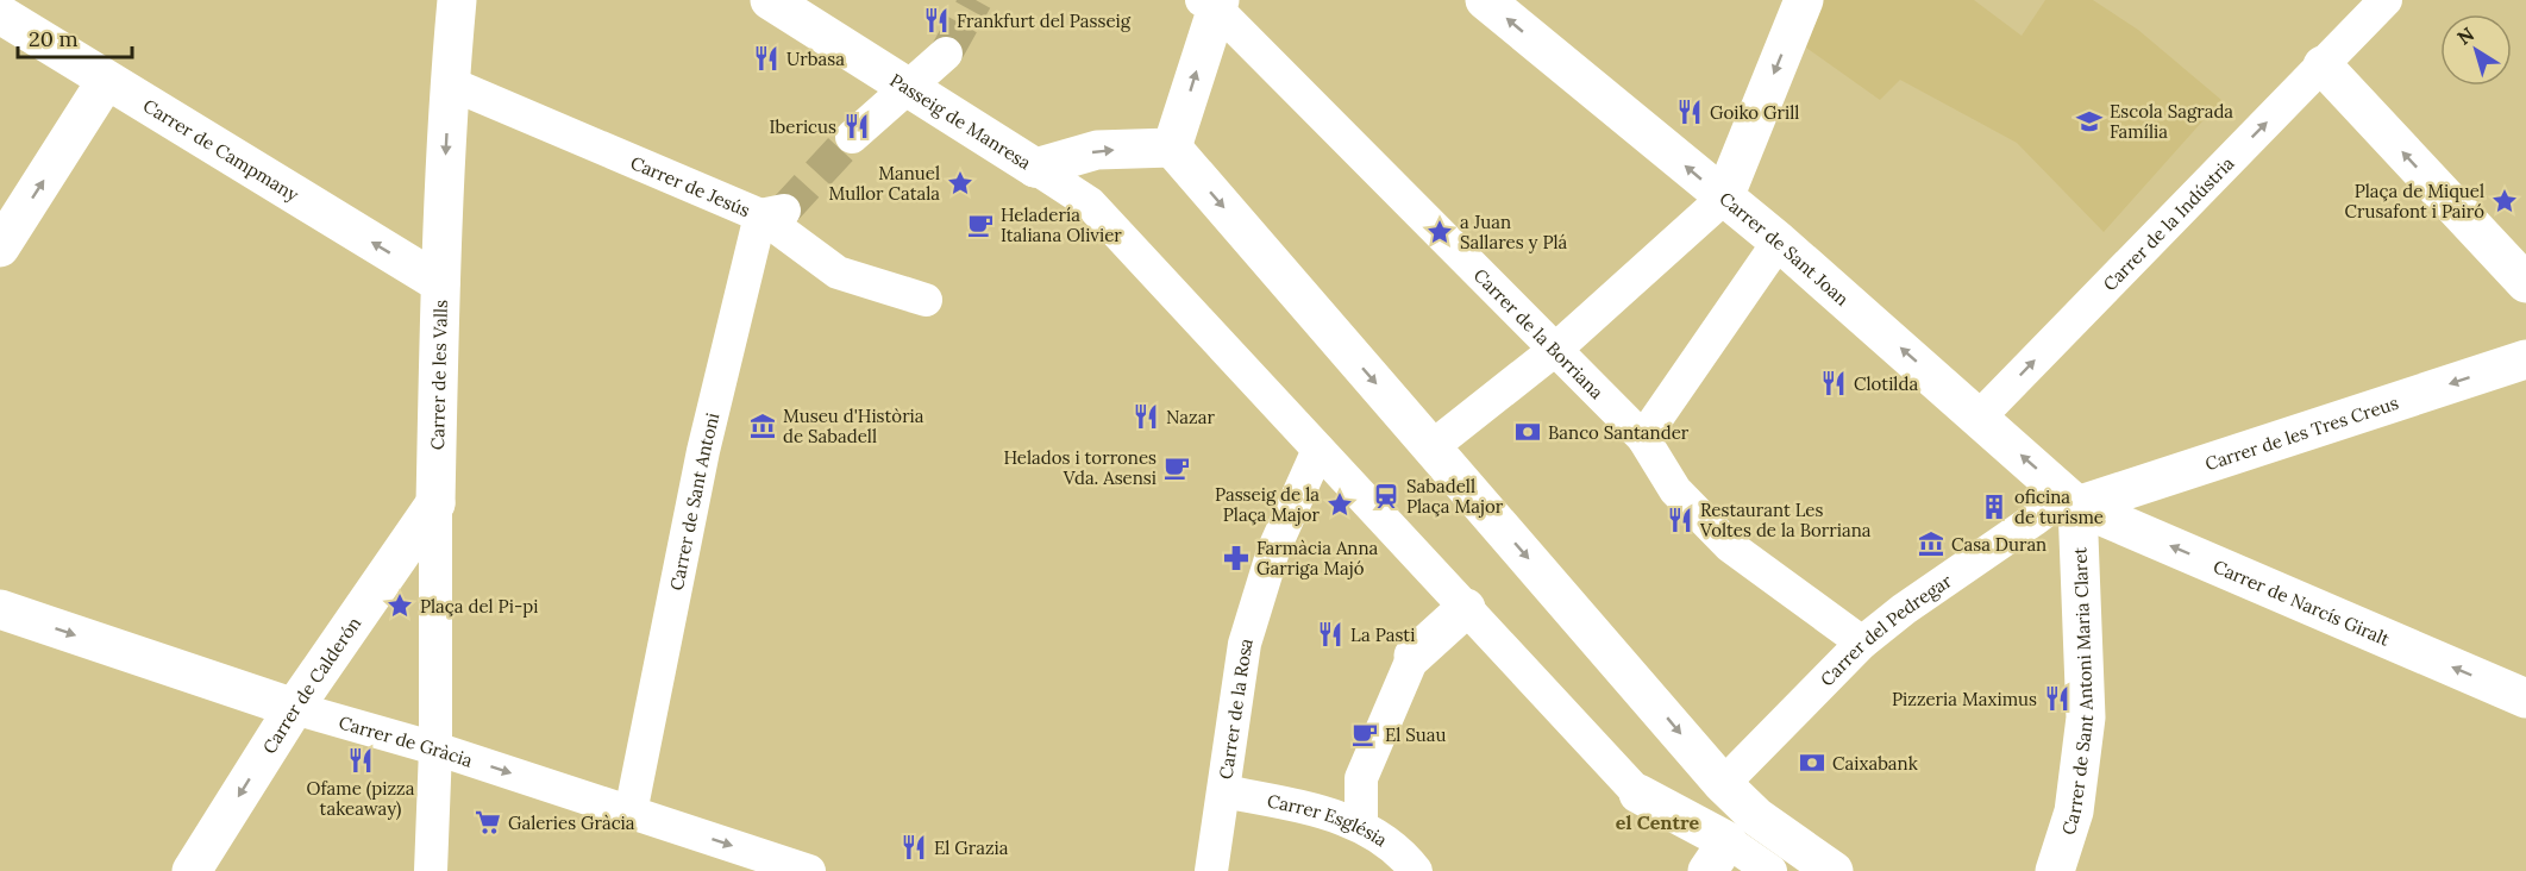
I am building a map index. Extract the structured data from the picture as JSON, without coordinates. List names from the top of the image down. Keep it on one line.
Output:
{"streets":{"street":["Passeig de Manresa","Carrer de Campmany","Carrer de Jesús","Carrer de la Indústria","Carrer de Sant Joan","Carrer de la Borriana","Carrer de les Valls","Carrer de les Tres Creus","Carrer de Sant Antoni","Carrer de Narcís Giralt","Carrer del Pedregar","Carrer de Calderón","Carrer de Sant Antoni Maria Claret","Carrer de la Rosa","Carrer de Gràcia","Carrer Església"]},"crossings":[["Carrer de Campmany","Carrer de les Valls"],["Carrer de Jesús","Carrer de les Valls"],["Carrer de Jesús","Carrer de Sant Antoni"],["Carrer de la Indústria","Carrer de Sant Joan"],["Carrer de Sant Joan","Carrer de les Tres Creus"],["Carrer de Sant Joan","Carrer de Narcís Giralt"],["Carrer de Sant Joan","Carrer del Pedregar"],["Carrer de Sant Joan","Carrer de Sant Antoni Maria Claret"],["Carrer de la Borriana","Carrer del Pedregar"],["Carrer de les Valls","Carrer de Calderón"],["Carrer de les Valls","Carrer de Gràcia"],["Carrer de les Tres Creus","Carrer de Narcís Giralt"],["Carrer de les Tres Creus","Carrer del Pedregar"],["Carrer de les Tres Creus","Carrer de Sant Antoni Maria Claret"],["Carrer de Sant Antoni","Carrer de Gràcia"],["Carrer de Narcís Giralt","Carrer del Pedregar"],["Carrer de Narcís Giralt","Carrer de Sant Antoni Maria Claret"],["Carrer del Pedregar","Carrer de Sant Antoni Maria Claret"],["Carrer de Calderón","Carrer de Gràcia"],["Carrer de la Rosa","Carrer Església"]],"one_way":["Carrer de Campmany","Carrer de la Indústria","Carrer de Sant Joan","Carrer de les Tres Creus","Carrer de Narcís Giralt","Carrer de Calderón","Carrer de Gràcia"],"districts":["el Centre"],"places":{"restaurant":["Frankfurt del Passeig","Urbasa","Goiko Grill","Ibericus","Clotilda","Nazar","Restaurant Les Voltes de la Borriana","La Pasti","Pizzeria Maximus","Ofame (pizza takeaway)","El Grazia"],"school or university":["Escola Sagrada Família"],"place":["Manuel Mullor Catala","Plaça de Miquel Crusafont i Pairó","a Juan Sallares y Plá","Passeig de la Plaça Major","Plaça del Pi-pi"],"cafe":["Heladería Italiana Olivier","Helados i torrones Vda. Asensi","El Suau"],"museum":["Museu d'Història de Sabadell","Casa Duran"],"bank":["Banco Santander","Caixabank"],"station":["Sabadell Plaça Major"],"building":["oficina de turisme"],"pharmacy":["Farmàcia Anna Garriga Majó"],"supermarket":["Galeries Gràcia"]},"scale_bar":"20 m","north":"top left"}
